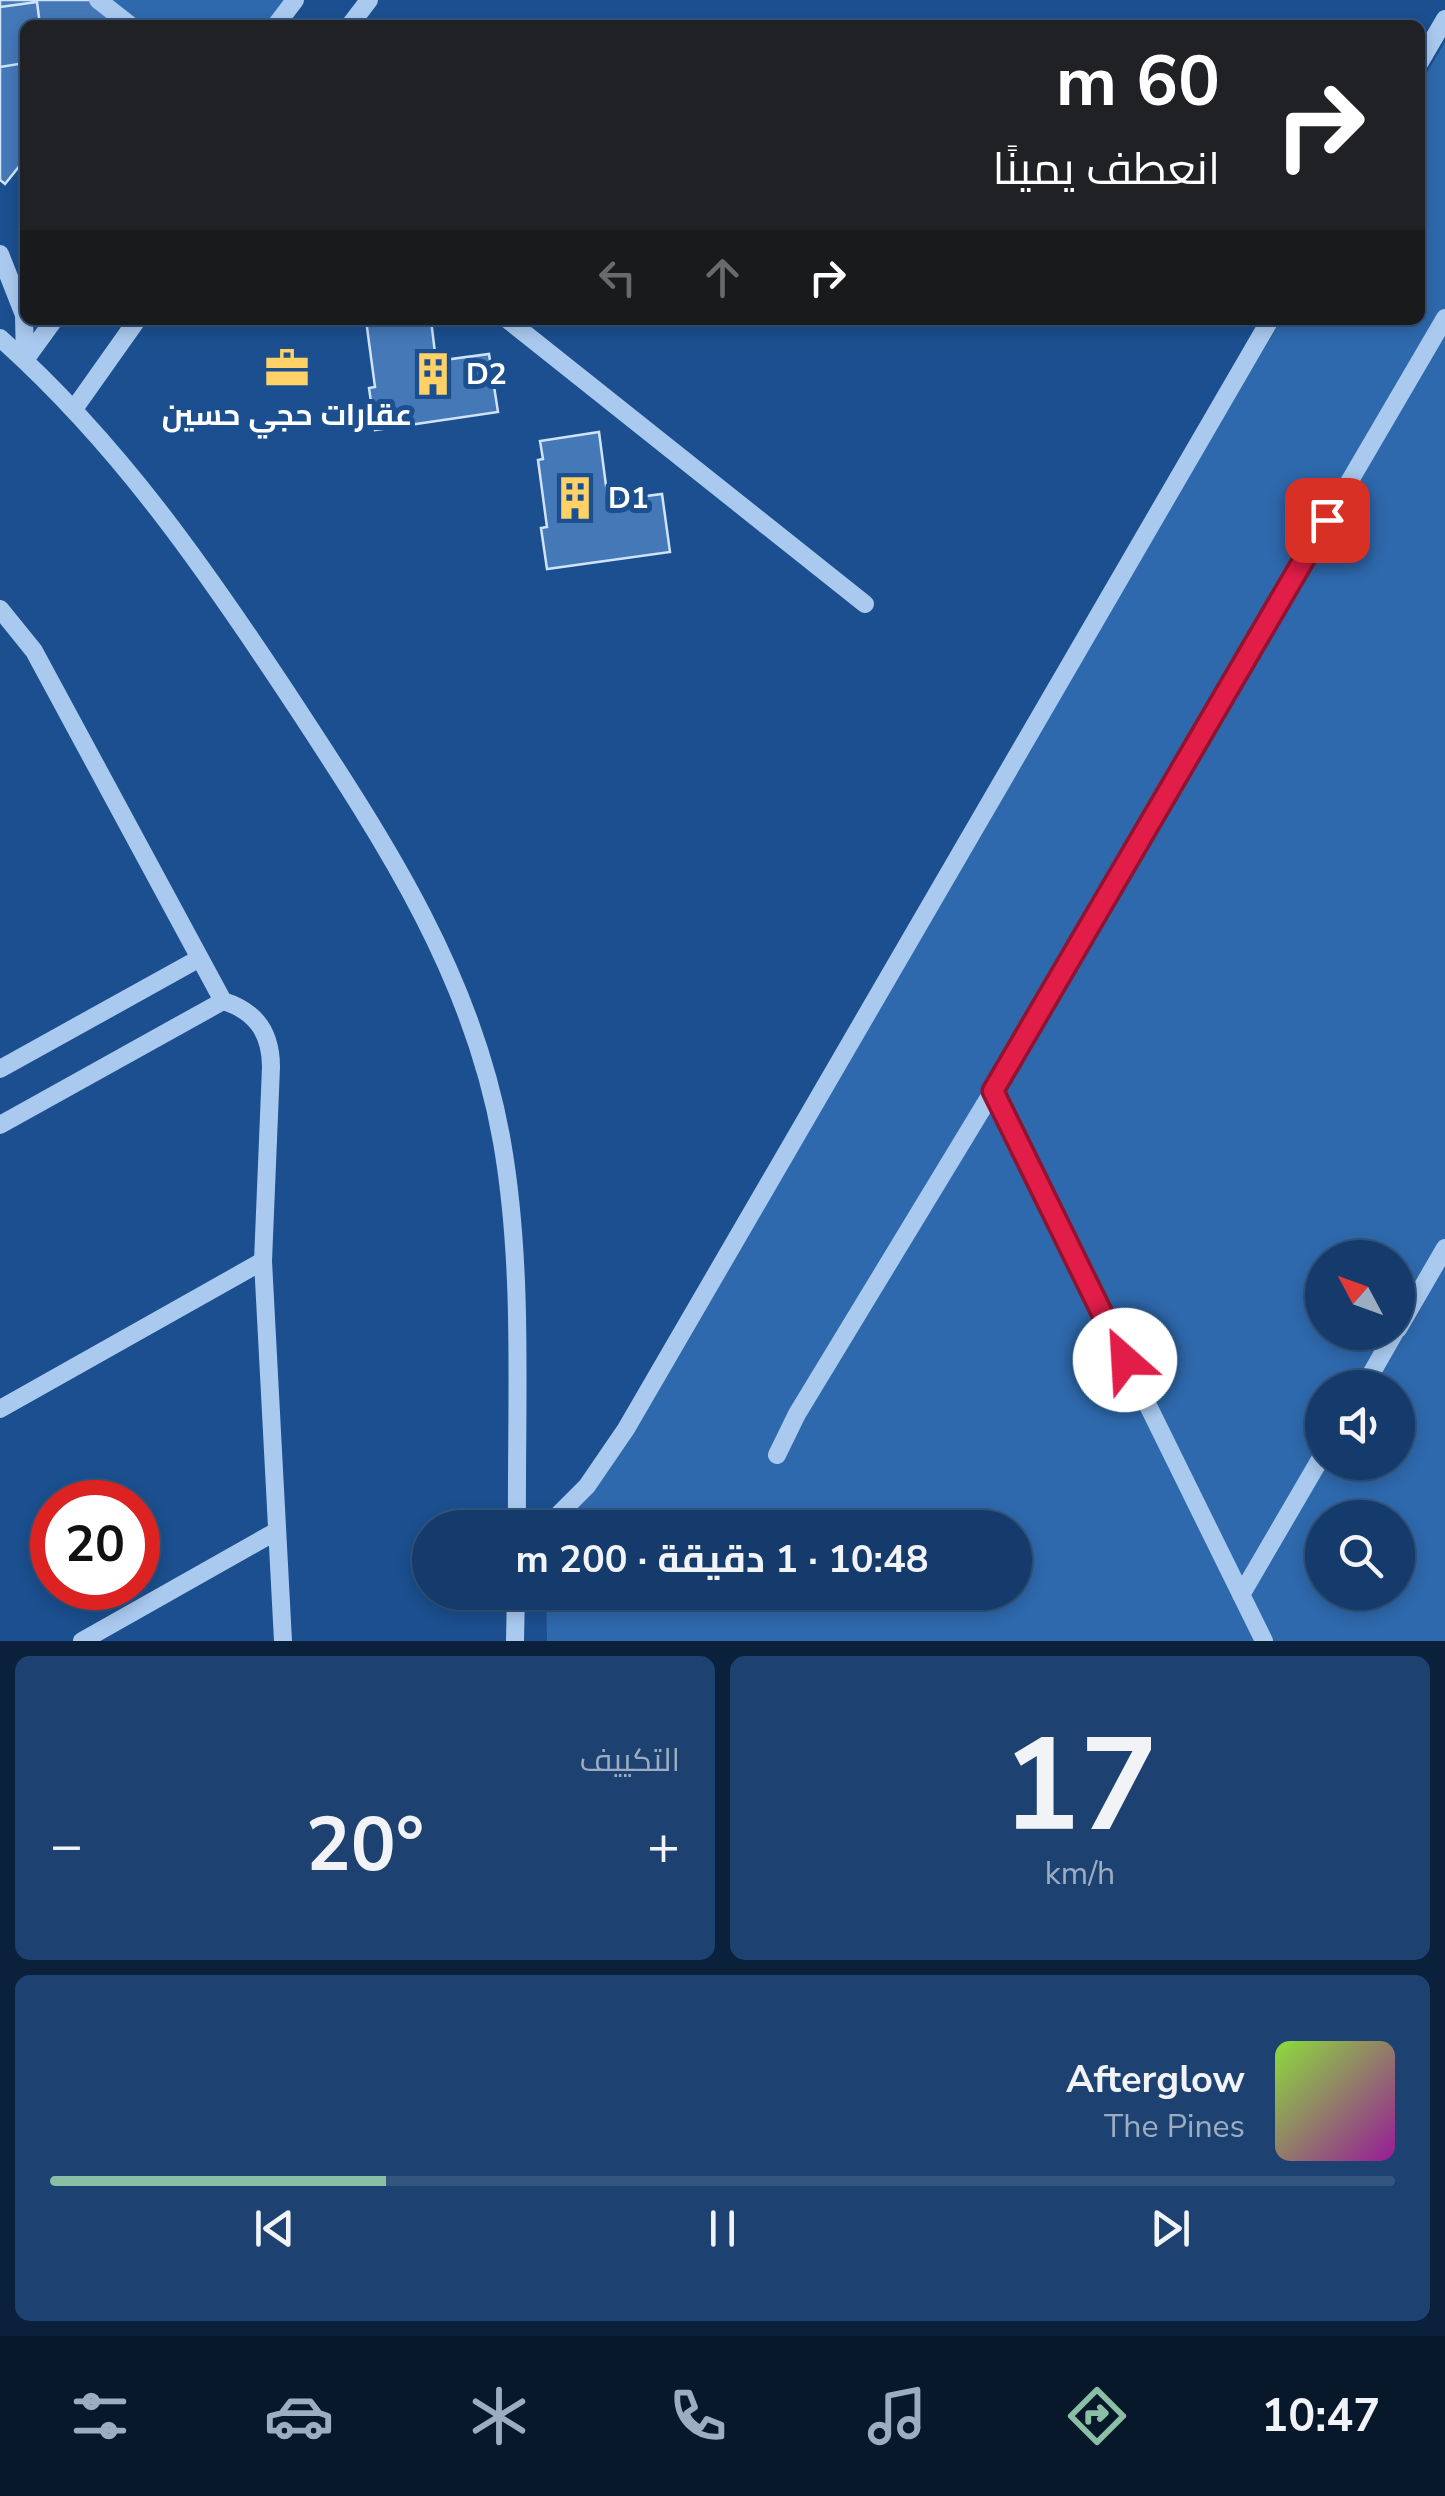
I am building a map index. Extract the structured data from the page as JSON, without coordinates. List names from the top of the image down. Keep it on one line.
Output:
{"places":{"office":["عقارات حجي حسين"],"building":["D2","D1"]},"north":"top left","page":{"turn":["60 m","انعطف يمينًا"],"limit":"20","trip":"10:48 · 1 دقيقة · 200 m","tile":[["17","km/h"],"التكييف"],"heat":["−","20°","+"],"song":["Afterglow","The Pines"],"tabs":"10:47"}}
